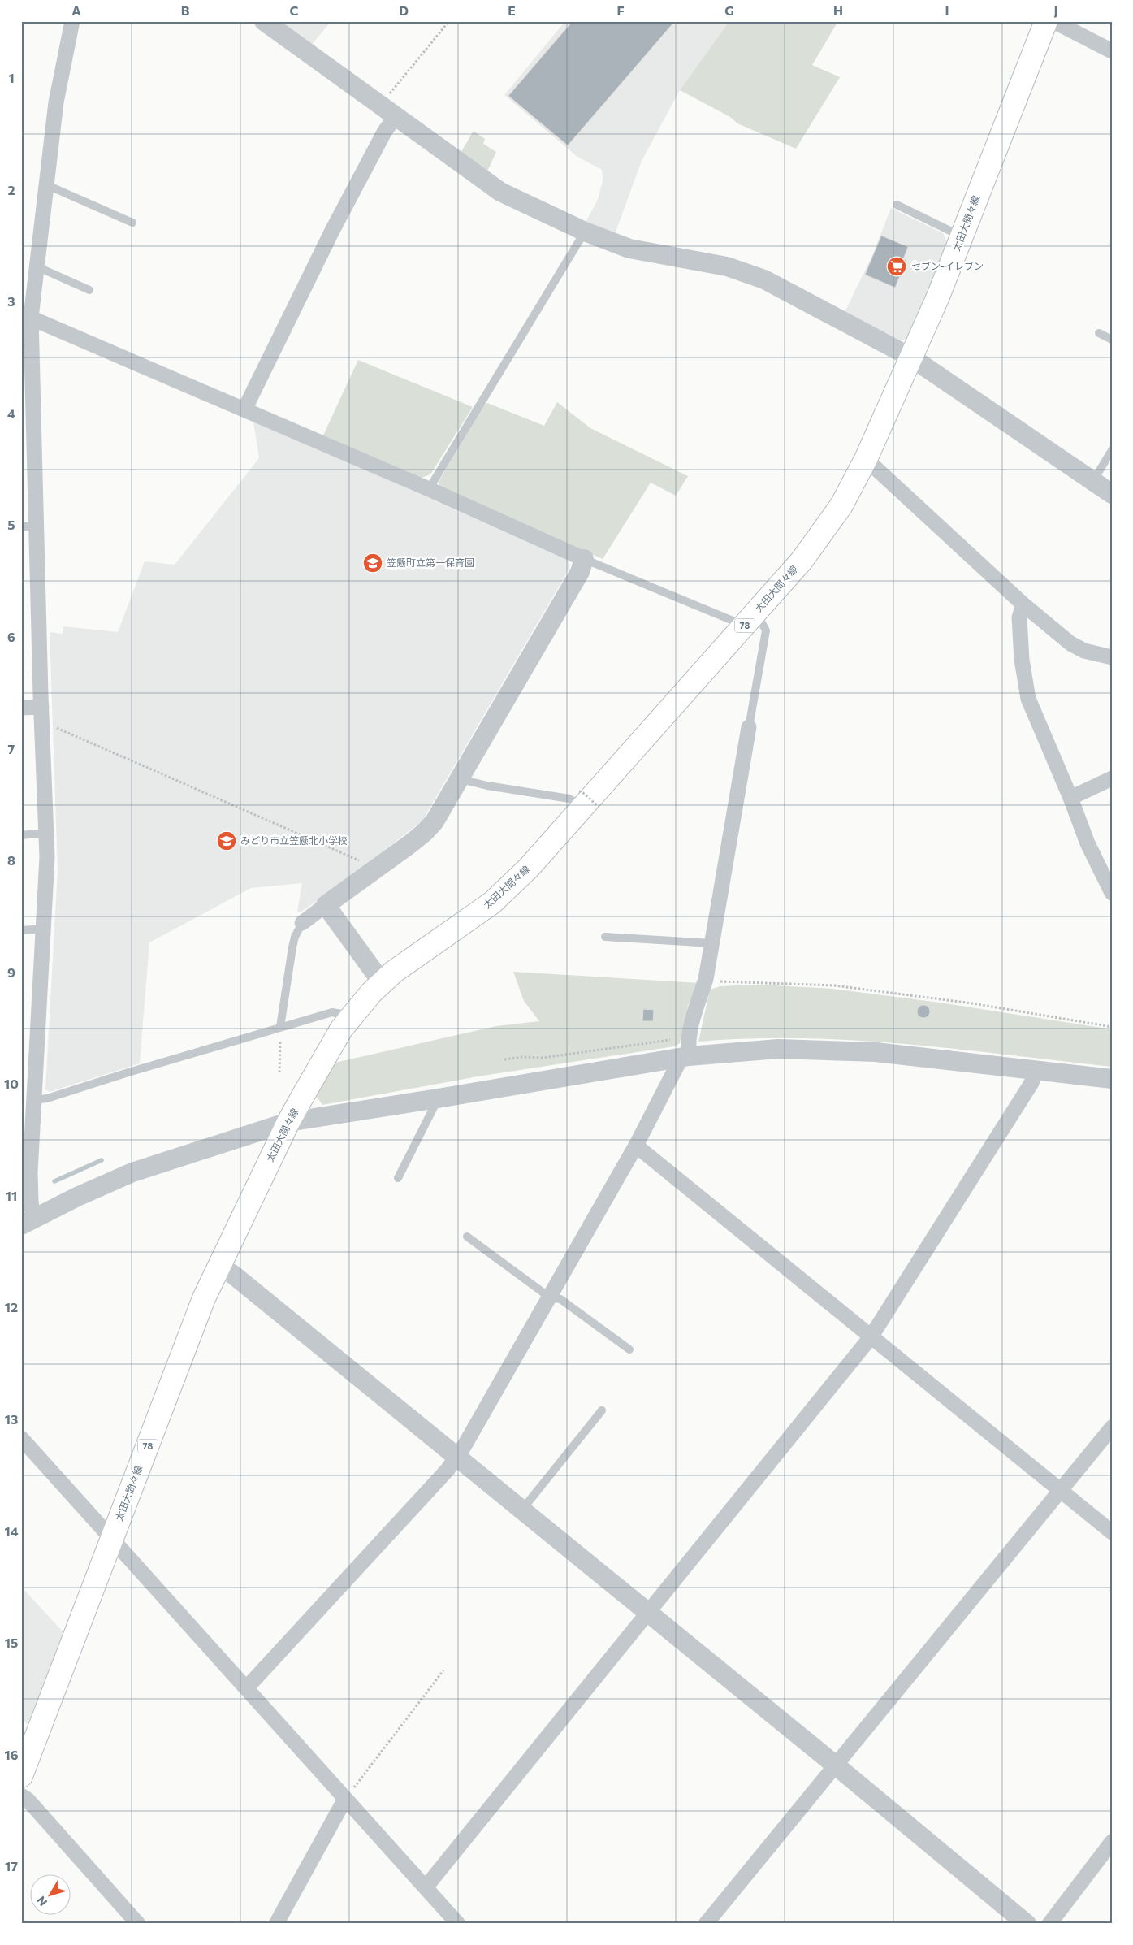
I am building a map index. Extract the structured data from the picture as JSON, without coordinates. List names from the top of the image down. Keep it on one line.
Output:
{"streets":{"main road":["太田大間々線","78"]},"places":{"supermarket":["セブン-イレブン"],"school or university":["笠懸町立第一保育園","みどり市立笠懸北小学校"]},"north":"bottom left","grid":{"columns":["A","B","C","D","E","F","G","H","I","J"],"rows":["1","2","3","4","5","6","7","8","9","10","11","12","13","14","15","16","17"]}}
